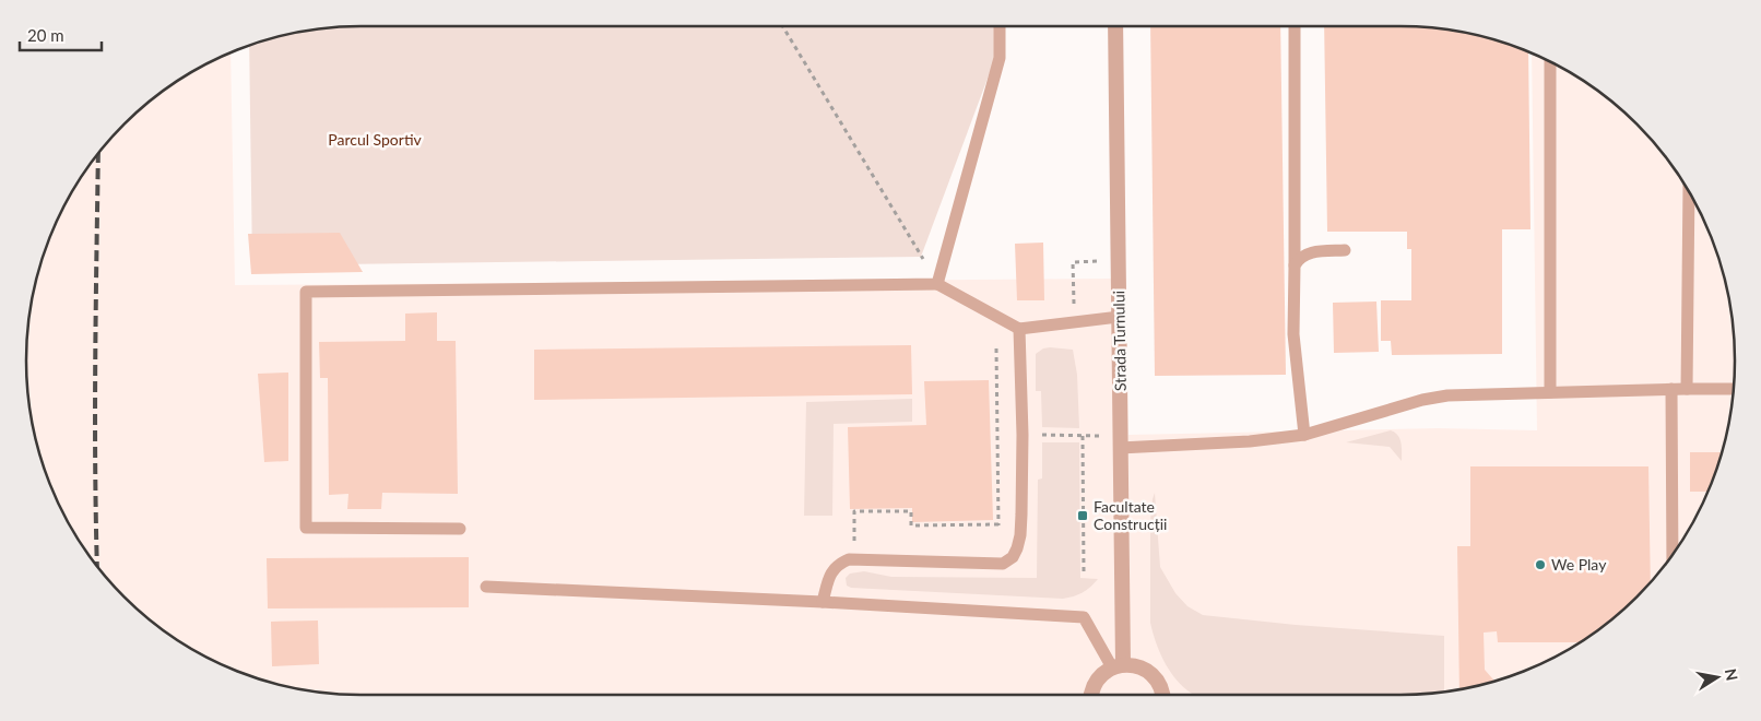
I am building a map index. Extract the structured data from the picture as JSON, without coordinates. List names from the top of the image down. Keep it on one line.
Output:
{"streets":{"street":["Strada Turnului"]},"parks":["Parcul Sportiv"],"places":{"transit":["Facultate Construcții"],"other":["We Play"]},"scale_bar":"20 m","north":"right"}
